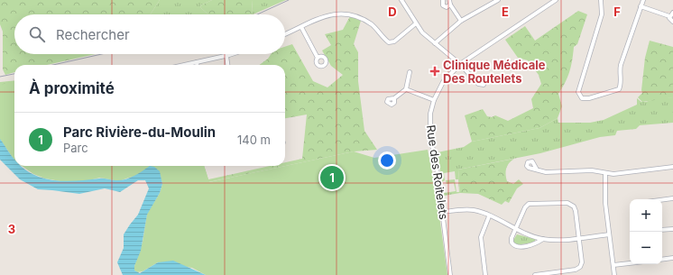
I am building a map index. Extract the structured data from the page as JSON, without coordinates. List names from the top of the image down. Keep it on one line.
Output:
{"streets":{"street":["Rue des Roitelets"]},"places":{"health":["Clinique Médicale Des Routelets"]},"page":{"search":"Rechercher","heading":"À proximité","list":[{"mark":"1","name":"Parc Rivière-du-Moulin","note":"Parc","value":"140 m"}],"pins":"1","map_buttons":["+","−"]},"grid":{"columns":["D","E","F"],"rows":["3"]}}
